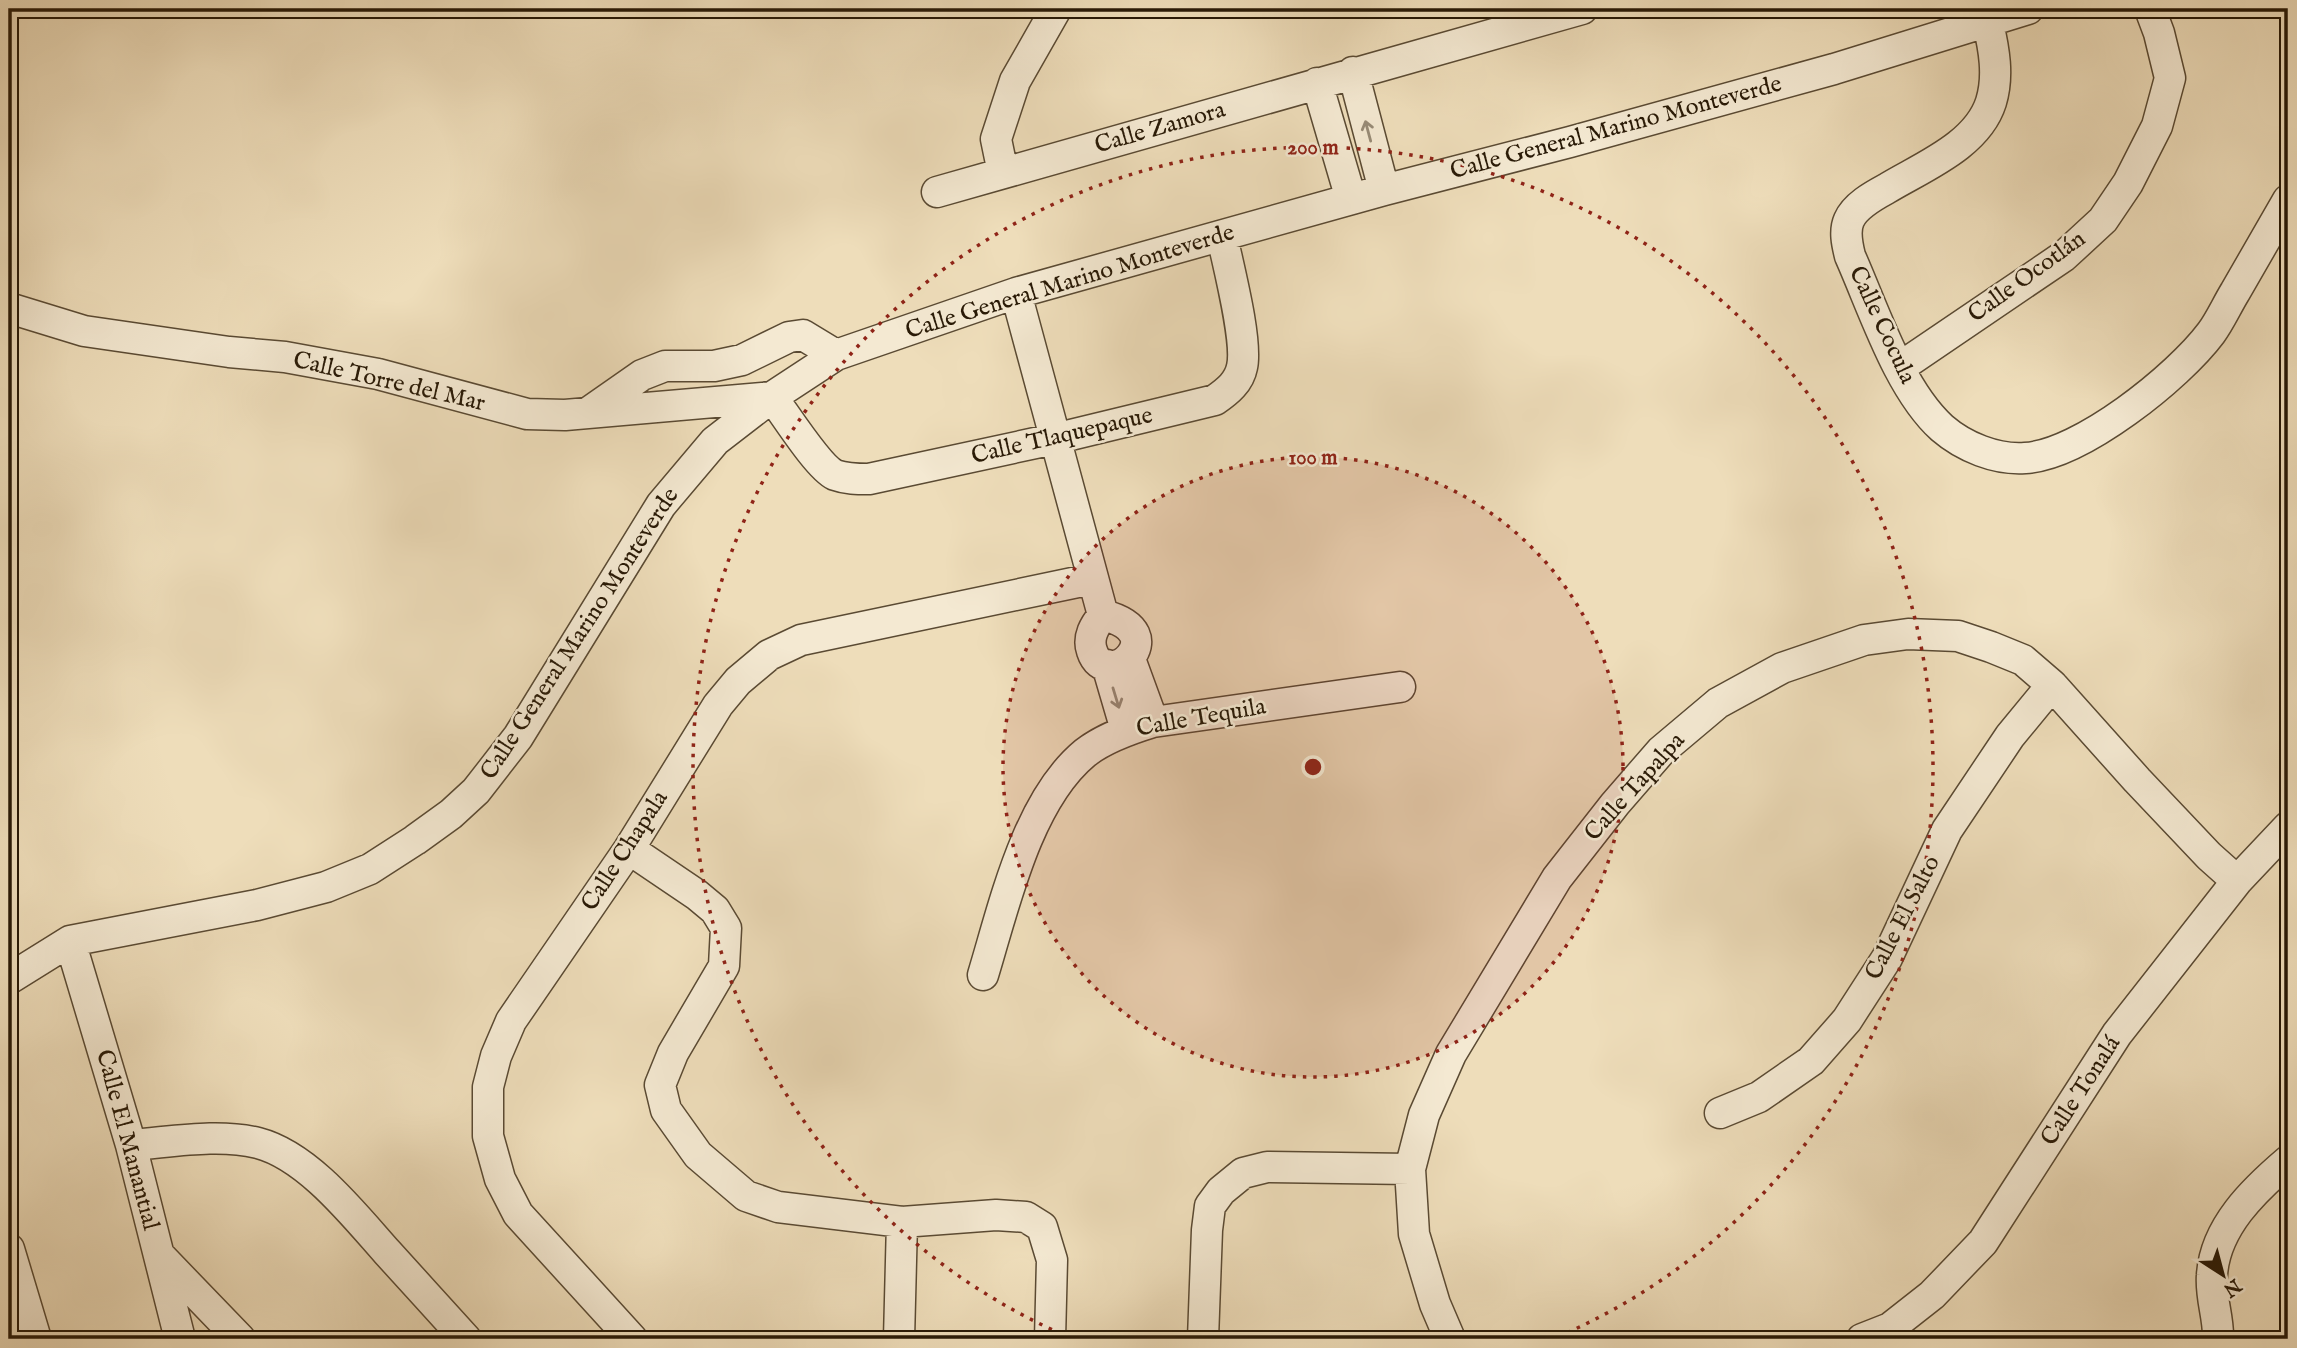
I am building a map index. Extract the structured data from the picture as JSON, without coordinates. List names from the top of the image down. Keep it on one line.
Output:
{"streets":{"street":["Calle Zamora","Calle General Marino Monteverde","Calle Ocotlán","Calle Cocula","Calle Torre del Mar","Calle Tlaquepaque","Calle Tequila","Calle Tapalpa","Calle Chapala","Calle El Salto","Calle Tonalá","Calle El Manantial"]},"crossings":[["Calle General Marino Monteverde","Calle Cocula"],["Calle General Marino Monteverde","Calle Torre del Mar"],["Calle General Marino Monteverde","Calle Tlaquepaque"],["Calle General Marino Monteverde","Calle El Manantial"],["Calle Ocotlán","Calle Cocula"],["Calle Torre del Mar","Calle Tlaquepaque"],["Calle Tapalpa","Calle El Salto"],["Calle Tapalpa","Calle Tonalá"]],"north":"bottom right","rings":["200 m","100 m"]}
